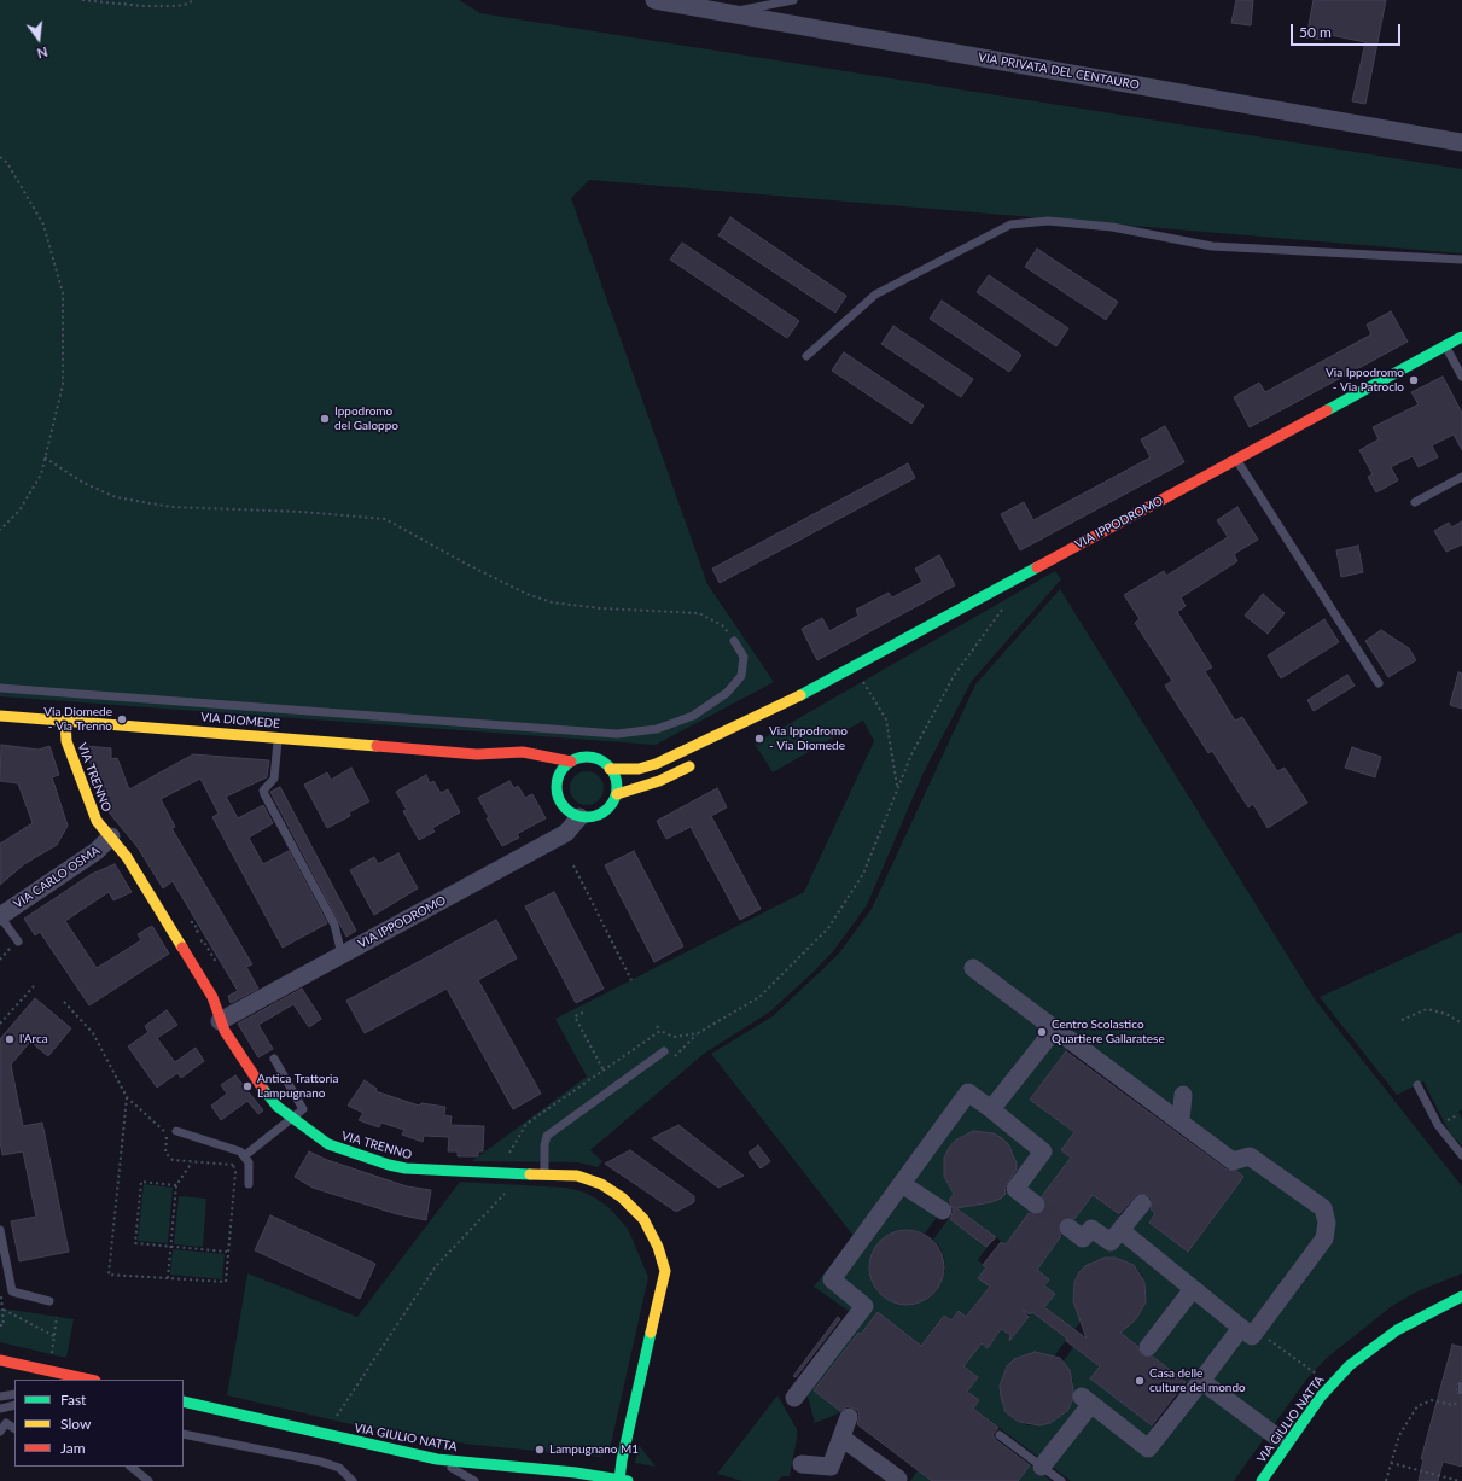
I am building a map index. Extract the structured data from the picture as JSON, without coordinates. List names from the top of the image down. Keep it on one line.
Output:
{"streets":{"street":["VIA PRIVATA DEL CENTAURO","VIA IPPODROMO","VIA DIOMEDE","VIA TRENNO","VIA CARLO OSMA","VIA GIULIO NATTA"]},"crossings":[["VIA IPPODROMO","VIA DIOMEDE"],["VIA IPPODROMO","VIA TRENNO"],["VIA DIOMEDE","VIA TRENNO"],["VIA TRENNO","VIA CARLO OSMA"],["VIA TRENNO","VIA GIULIO NATTA"]],"places":["Via Ippodromo - Via Patroclo","Ippodromo del Galoppo","Via Diomede - Via Trenno","Via Ippodromo - Via Diomede","Centro Scolastico Quartiere Gallaratese","l'Arca","Antica Trattoria Lampugnano","Casa delle culture del mondo","Lampugnano M1"],"legend":["Fast","Slow","Jam"],"scale_bar":"50 m","north":"bottom"}
